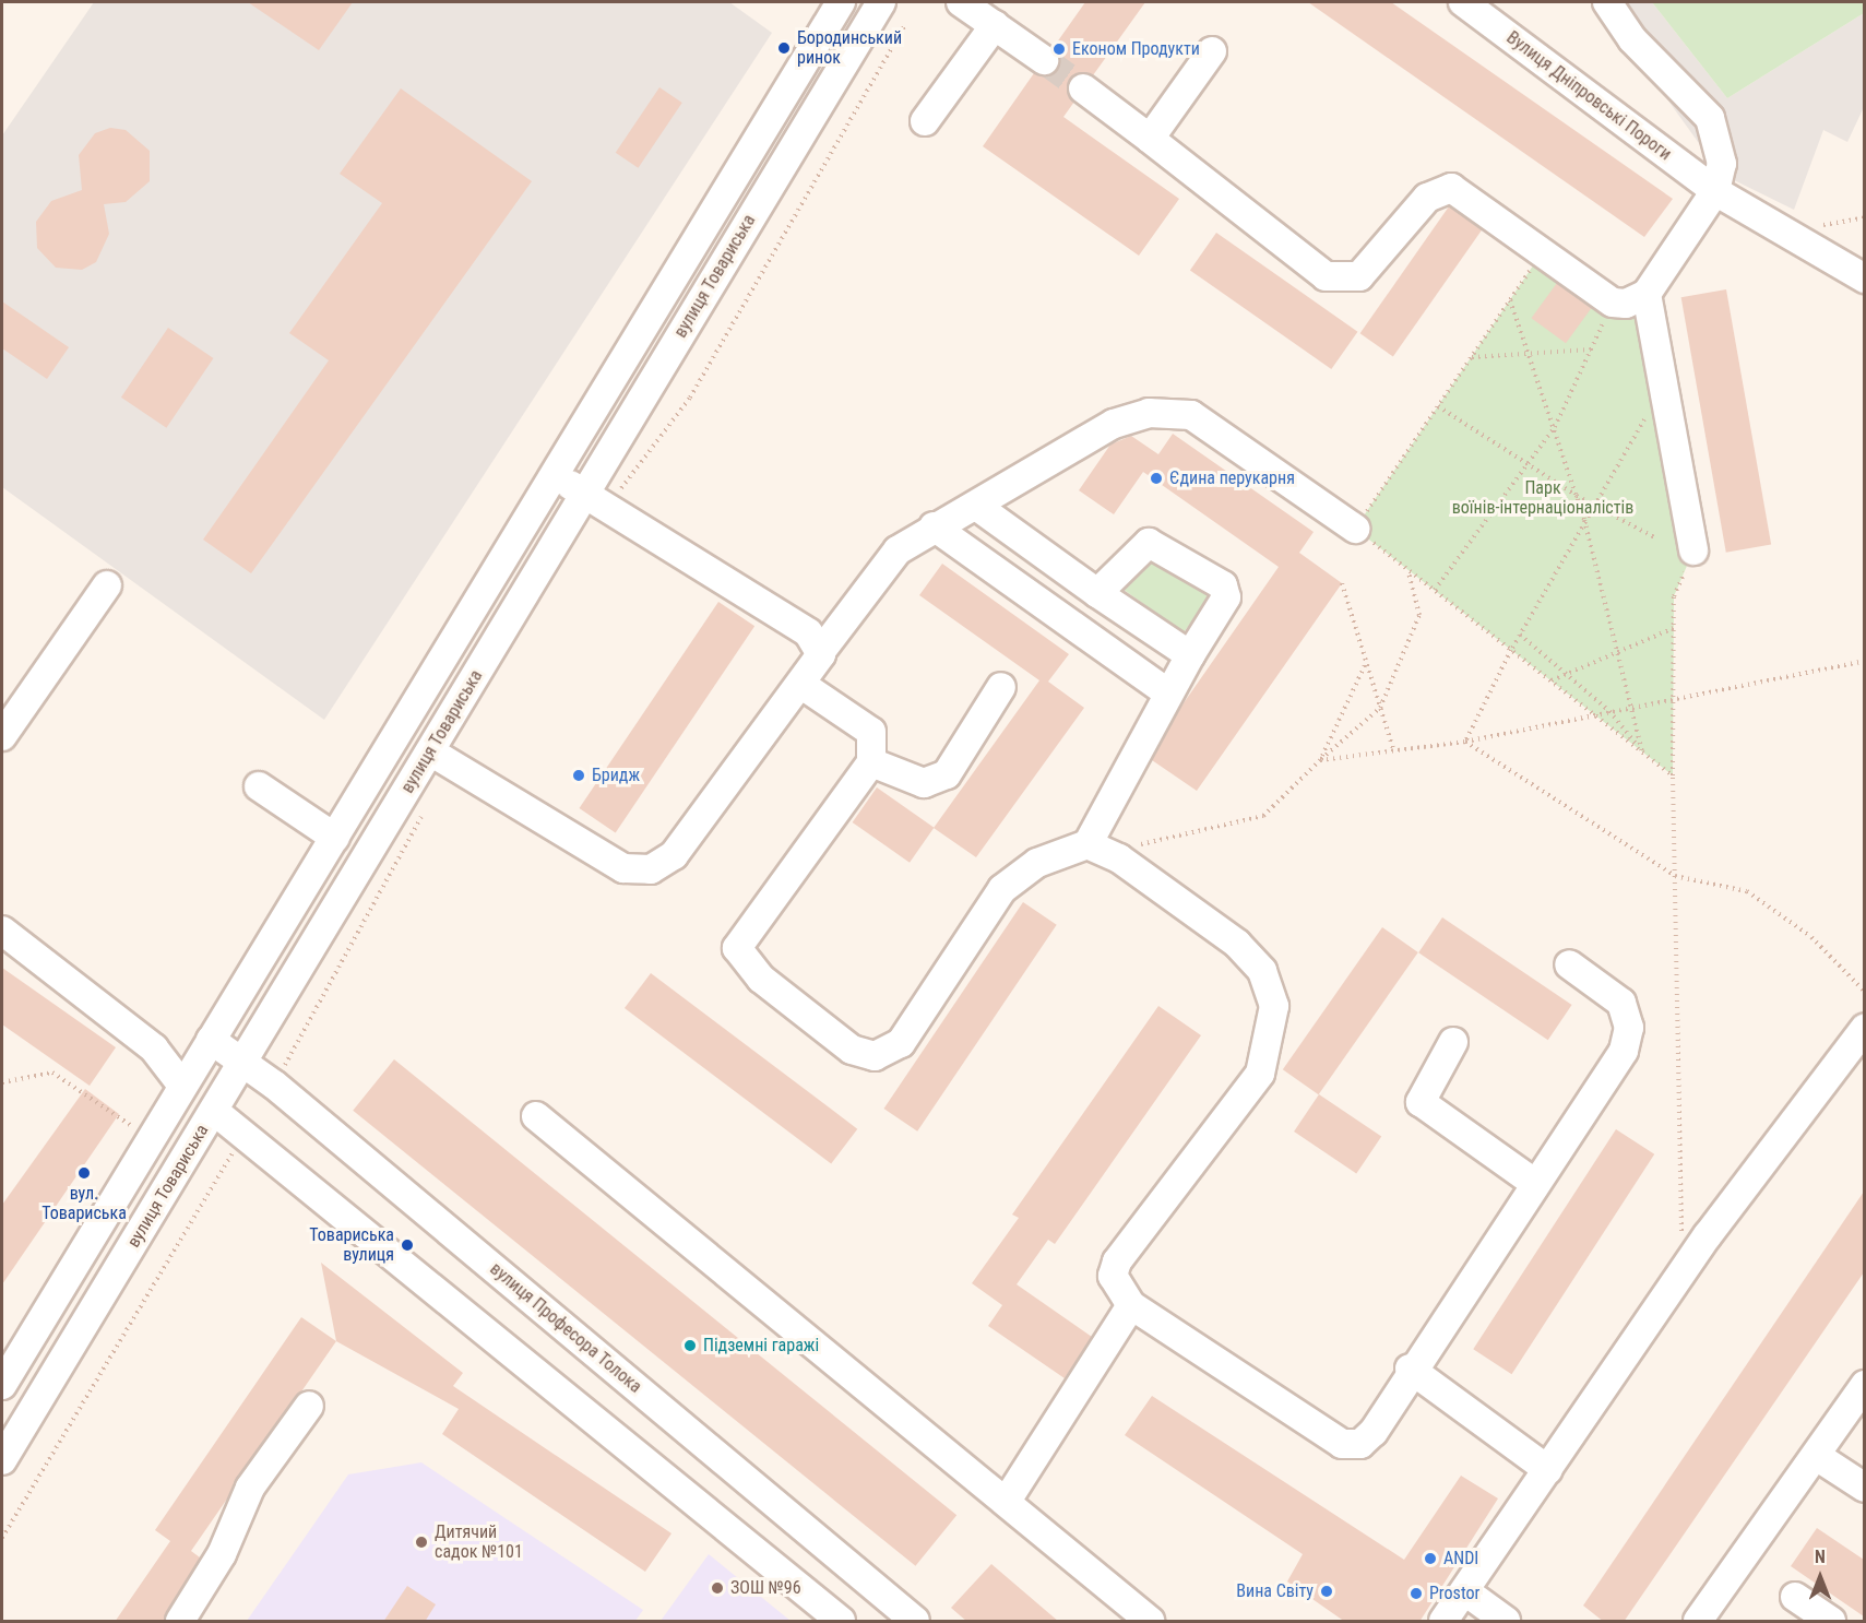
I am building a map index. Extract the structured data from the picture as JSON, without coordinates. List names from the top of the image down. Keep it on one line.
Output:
{"streets":{"street":["Вулиця Дніпровські Пороги","вулиця Товариська","вулиця Професора Толока"]},"crossings":[["вулиця Товариська","вулиця Професора Толока"]],"parks":["Парк воїнів-інтернаціоналістів"],"places":["Бородинський ринок","Економ Продукти","Єдина перукарня","Бридж","вул. Товариська","Товариська вулиця","Підземні гаражі","Дитячий садок №101","ANDI","ЗОШ №96","Вина Світу","Prostor"],"north":"top"}
